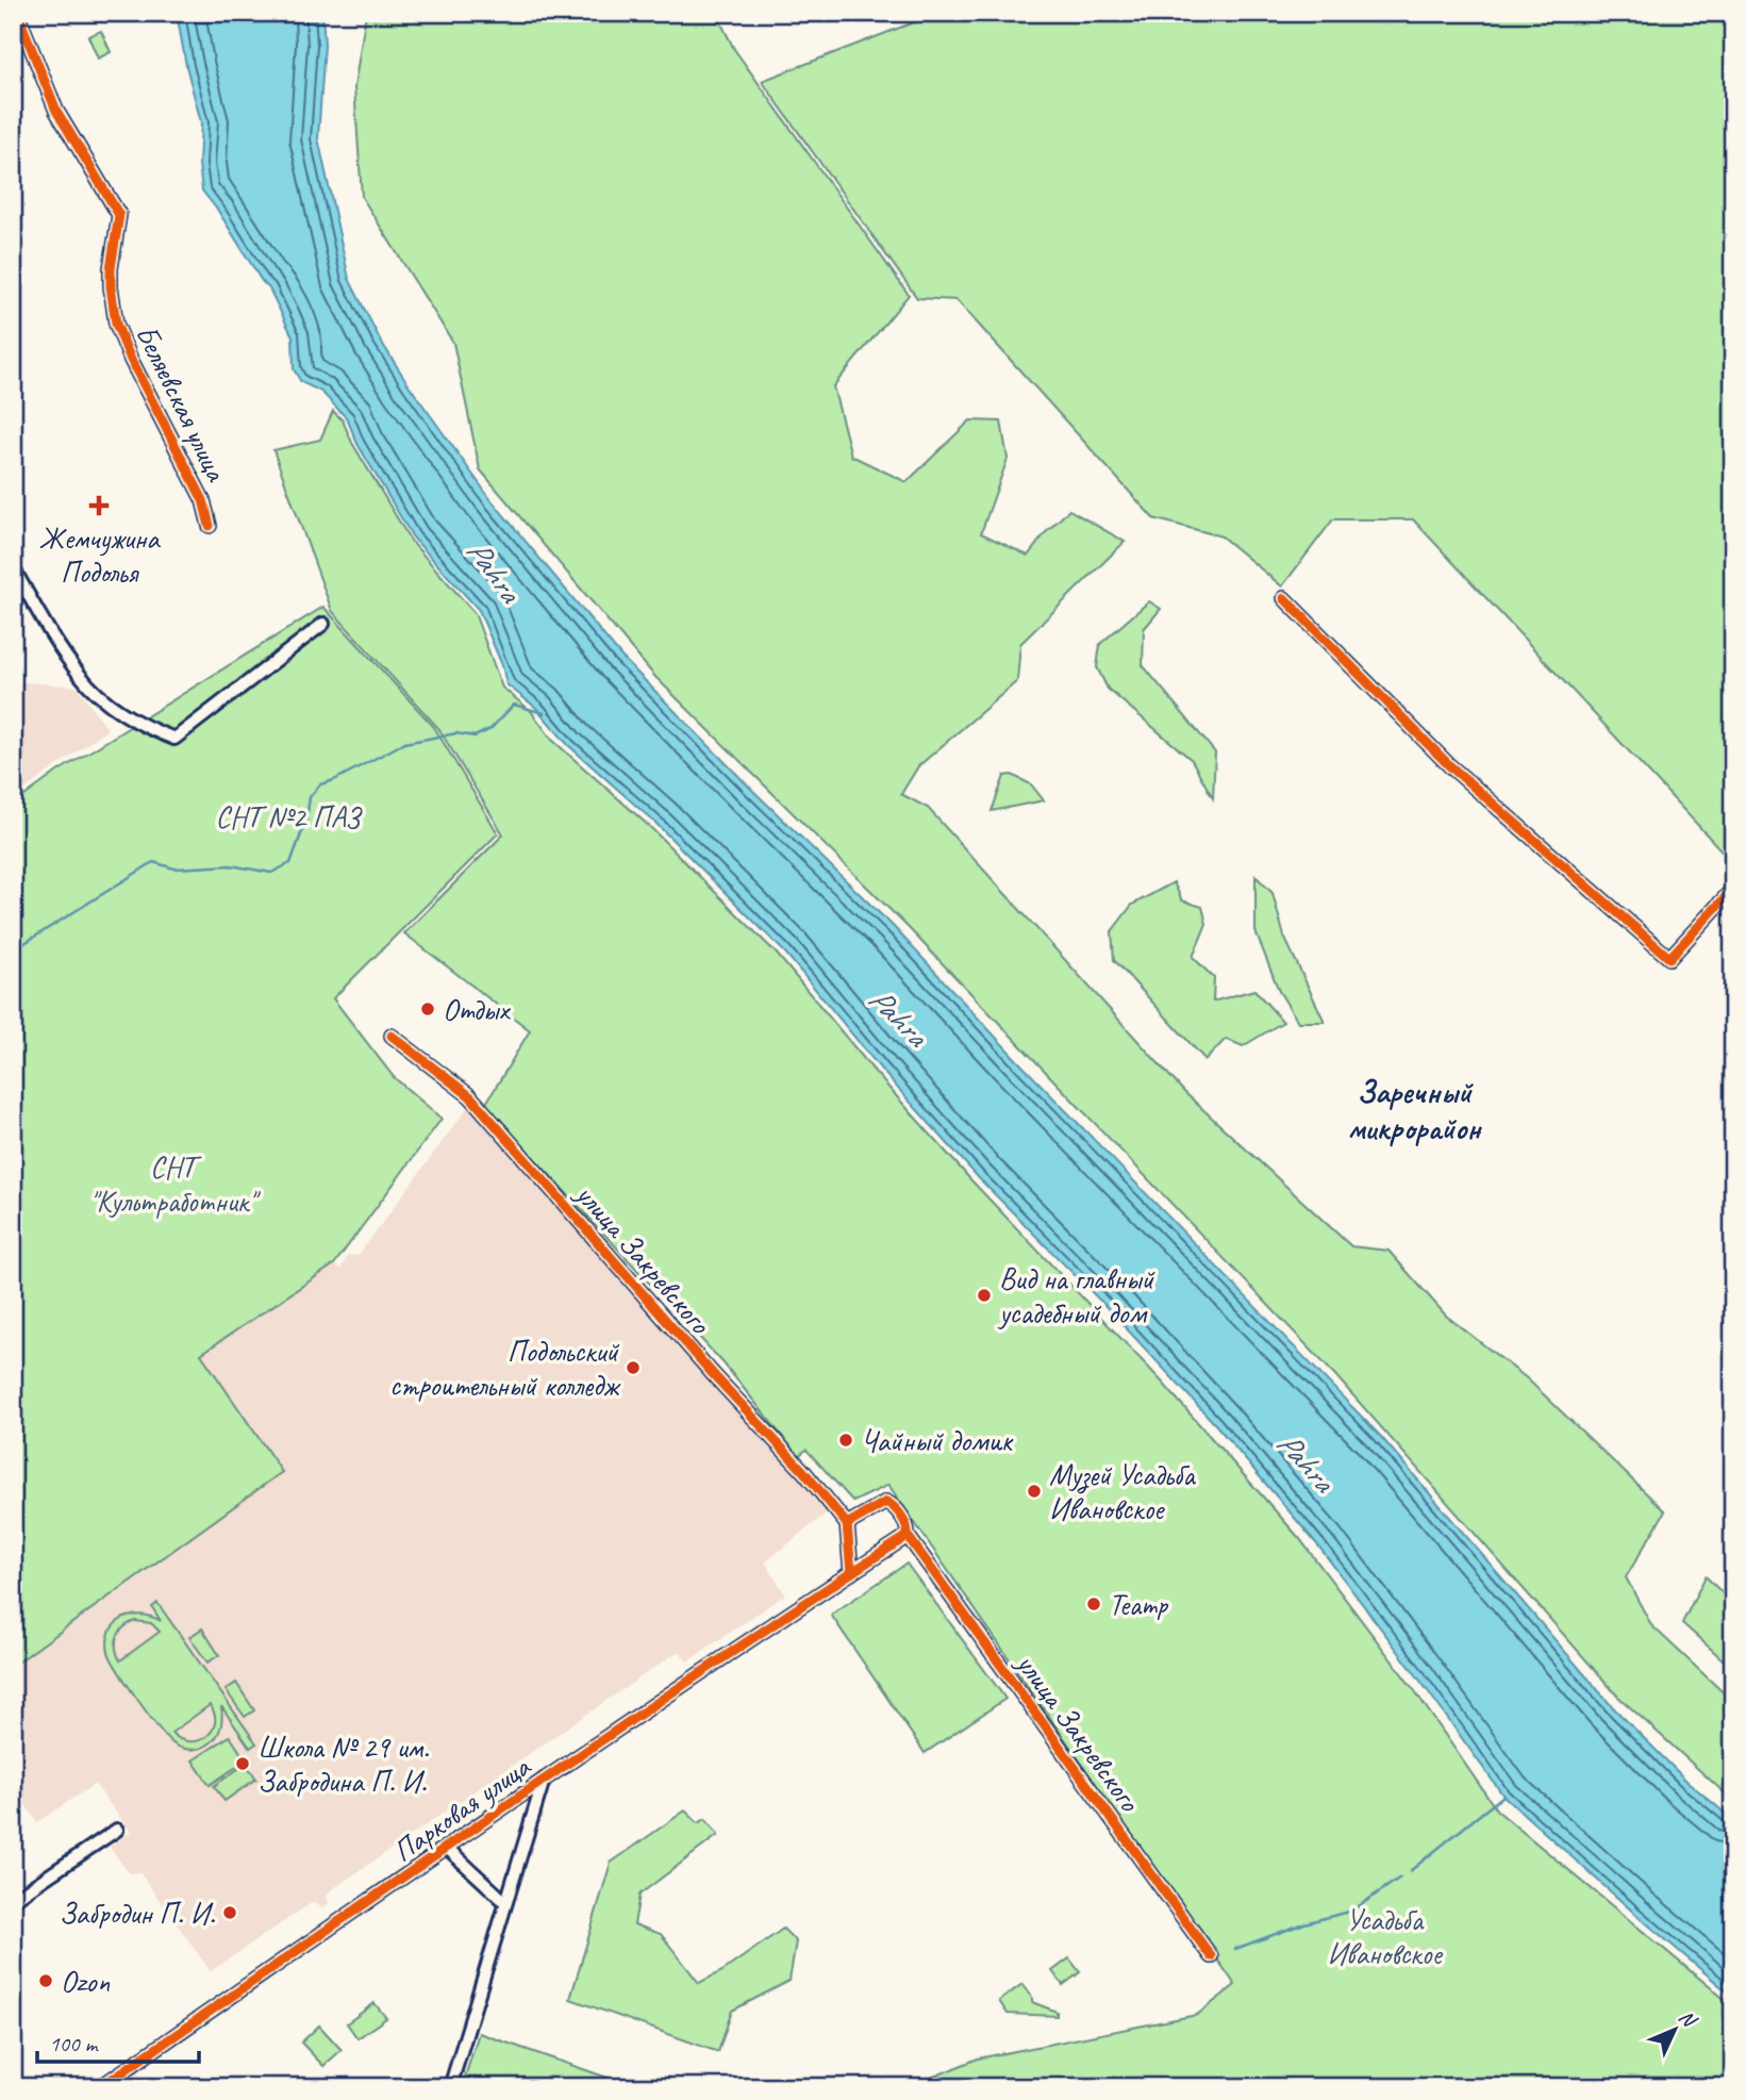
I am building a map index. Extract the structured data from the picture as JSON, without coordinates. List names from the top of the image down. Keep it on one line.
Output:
{"streets":{"street":["Беляевская улица","улица Закревского","Парковая улица"]},"crossings":[["улица Закревского","Парковая улица"]],"districts":["Заречный микрорайон"],"water":["Pahra"],"parks":["СНТ №2 ПАЗ","СНТ \"Культработник\"","Усадьба Ивановское"],"places":{"health":["Жемчужина Подолья"],"other":["Отдых","Вид на главный усадебный дом","Подольский строительный колледж","Чайный домик","Музей Усадьба Ивановское","Театр","Школа № 29 им. Забродина П. И.","Забродин П. И.","Ozon"]},"scale_bar":"100 m","north":"top right"}
